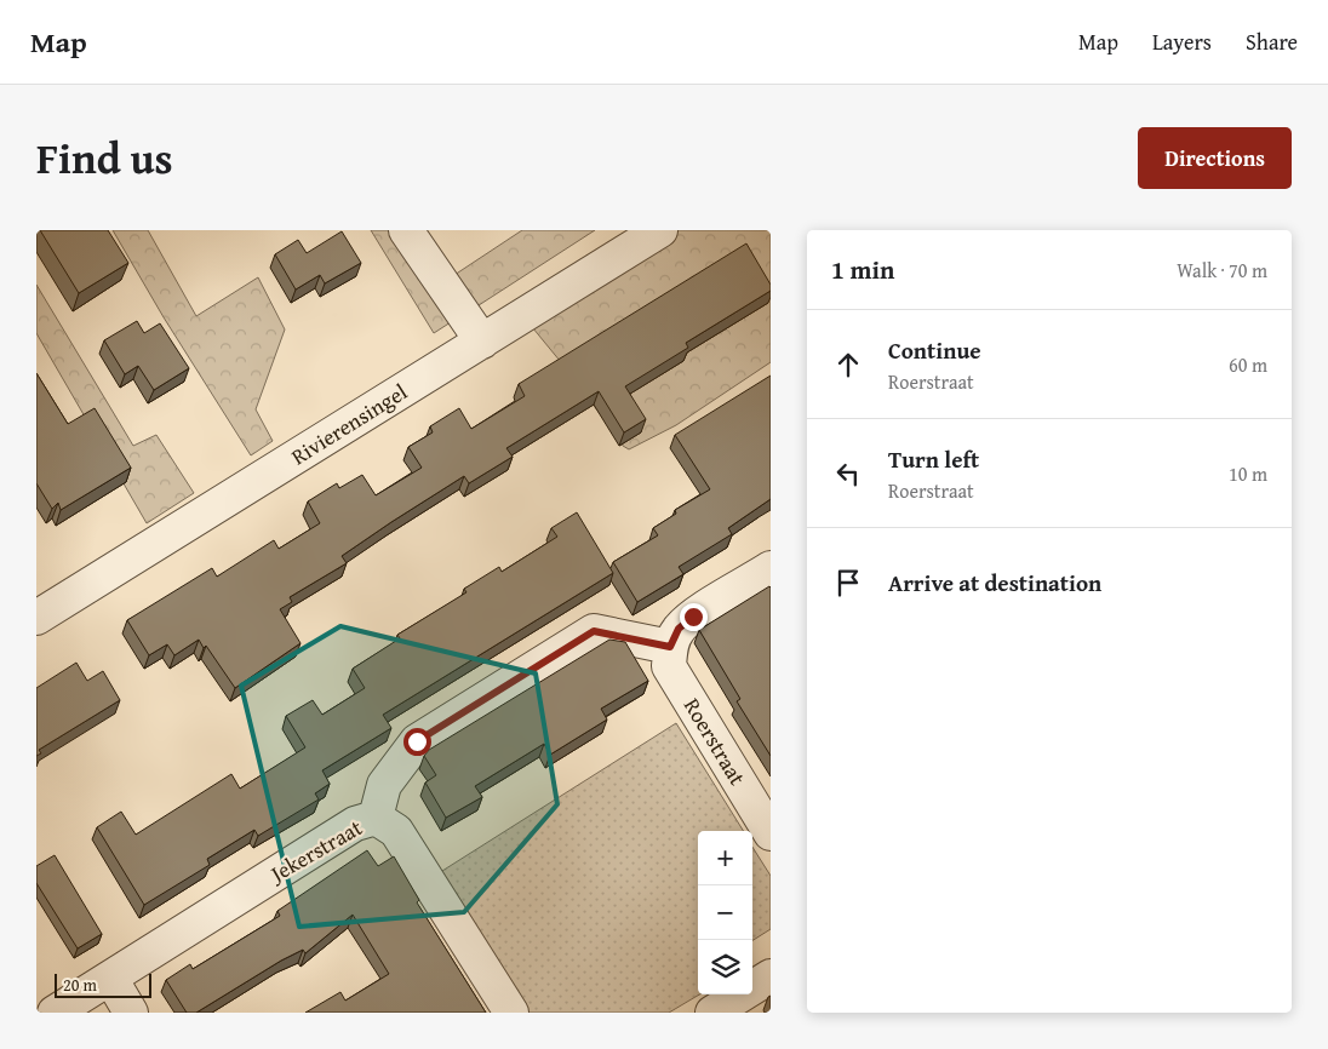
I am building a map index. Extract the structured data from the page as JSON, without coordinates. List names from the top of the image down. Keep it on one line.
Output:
{"streets":{"street":["Rivierensingel","Roerstraat","Jekerstraat"]},"scale_bar":"20 m","page":{"header":"Map","nav":["Map","Layers","Share"],"title":"Find us","buttons":"Directions","heading":["1 min","Walk · 70 m"],"list":[["Continue","Roerstraat","60 m"],["Turn left","Roerstraat","10 m"],"Arrive at destination"],"map_buttons":["+","−"],"scale":"20 m"}}
